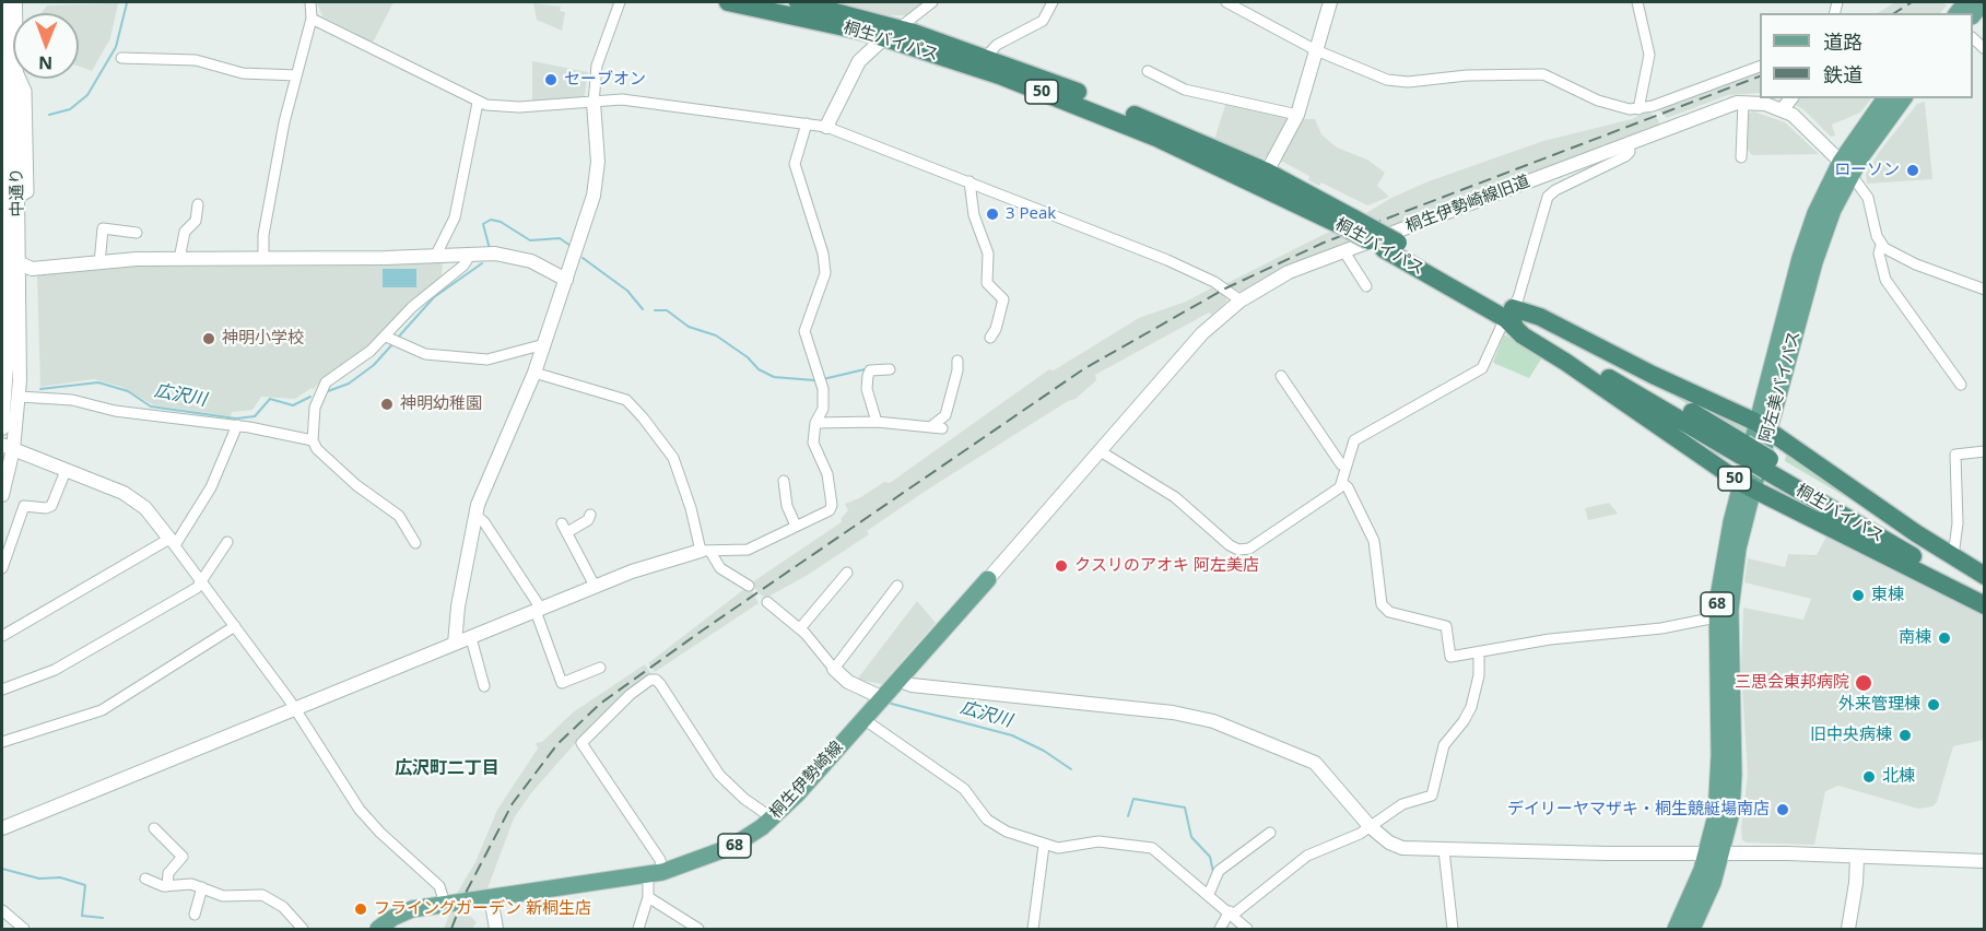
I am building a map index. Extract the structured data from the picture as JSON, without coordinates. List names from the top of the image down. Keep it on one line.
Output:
{"streets":{"highway":["桐生バイパス","50"],"main road":["阿左美バイパス","68","桐生伊勢崎線"],"street":["中通り","桐生伊勢崎線旧道"]},"crossings":[["桐生バイパス","50"],["50","阿左美バイパス"],["桐生伊勢崎線旧道","阿左美バイパス"],["桐生伊勢崎線旧道","桐生伊勢崎線"]],"districts":["広沢町二丁目"],"water":["広沢川"],"places":["セーブオン","ローソン","3 Peak","神明小学校","神明幼稚園","クスリのアオキ 阿左美店","東棟","南棟","三思会東邦病院","外来管理棟","旧中央病棟","北棟","デイリーヤマザキ・桐生競艇場南店","フライングガーデン 新桐生店"],"legend":["道路","鉄道"],"north":"bottom"}
